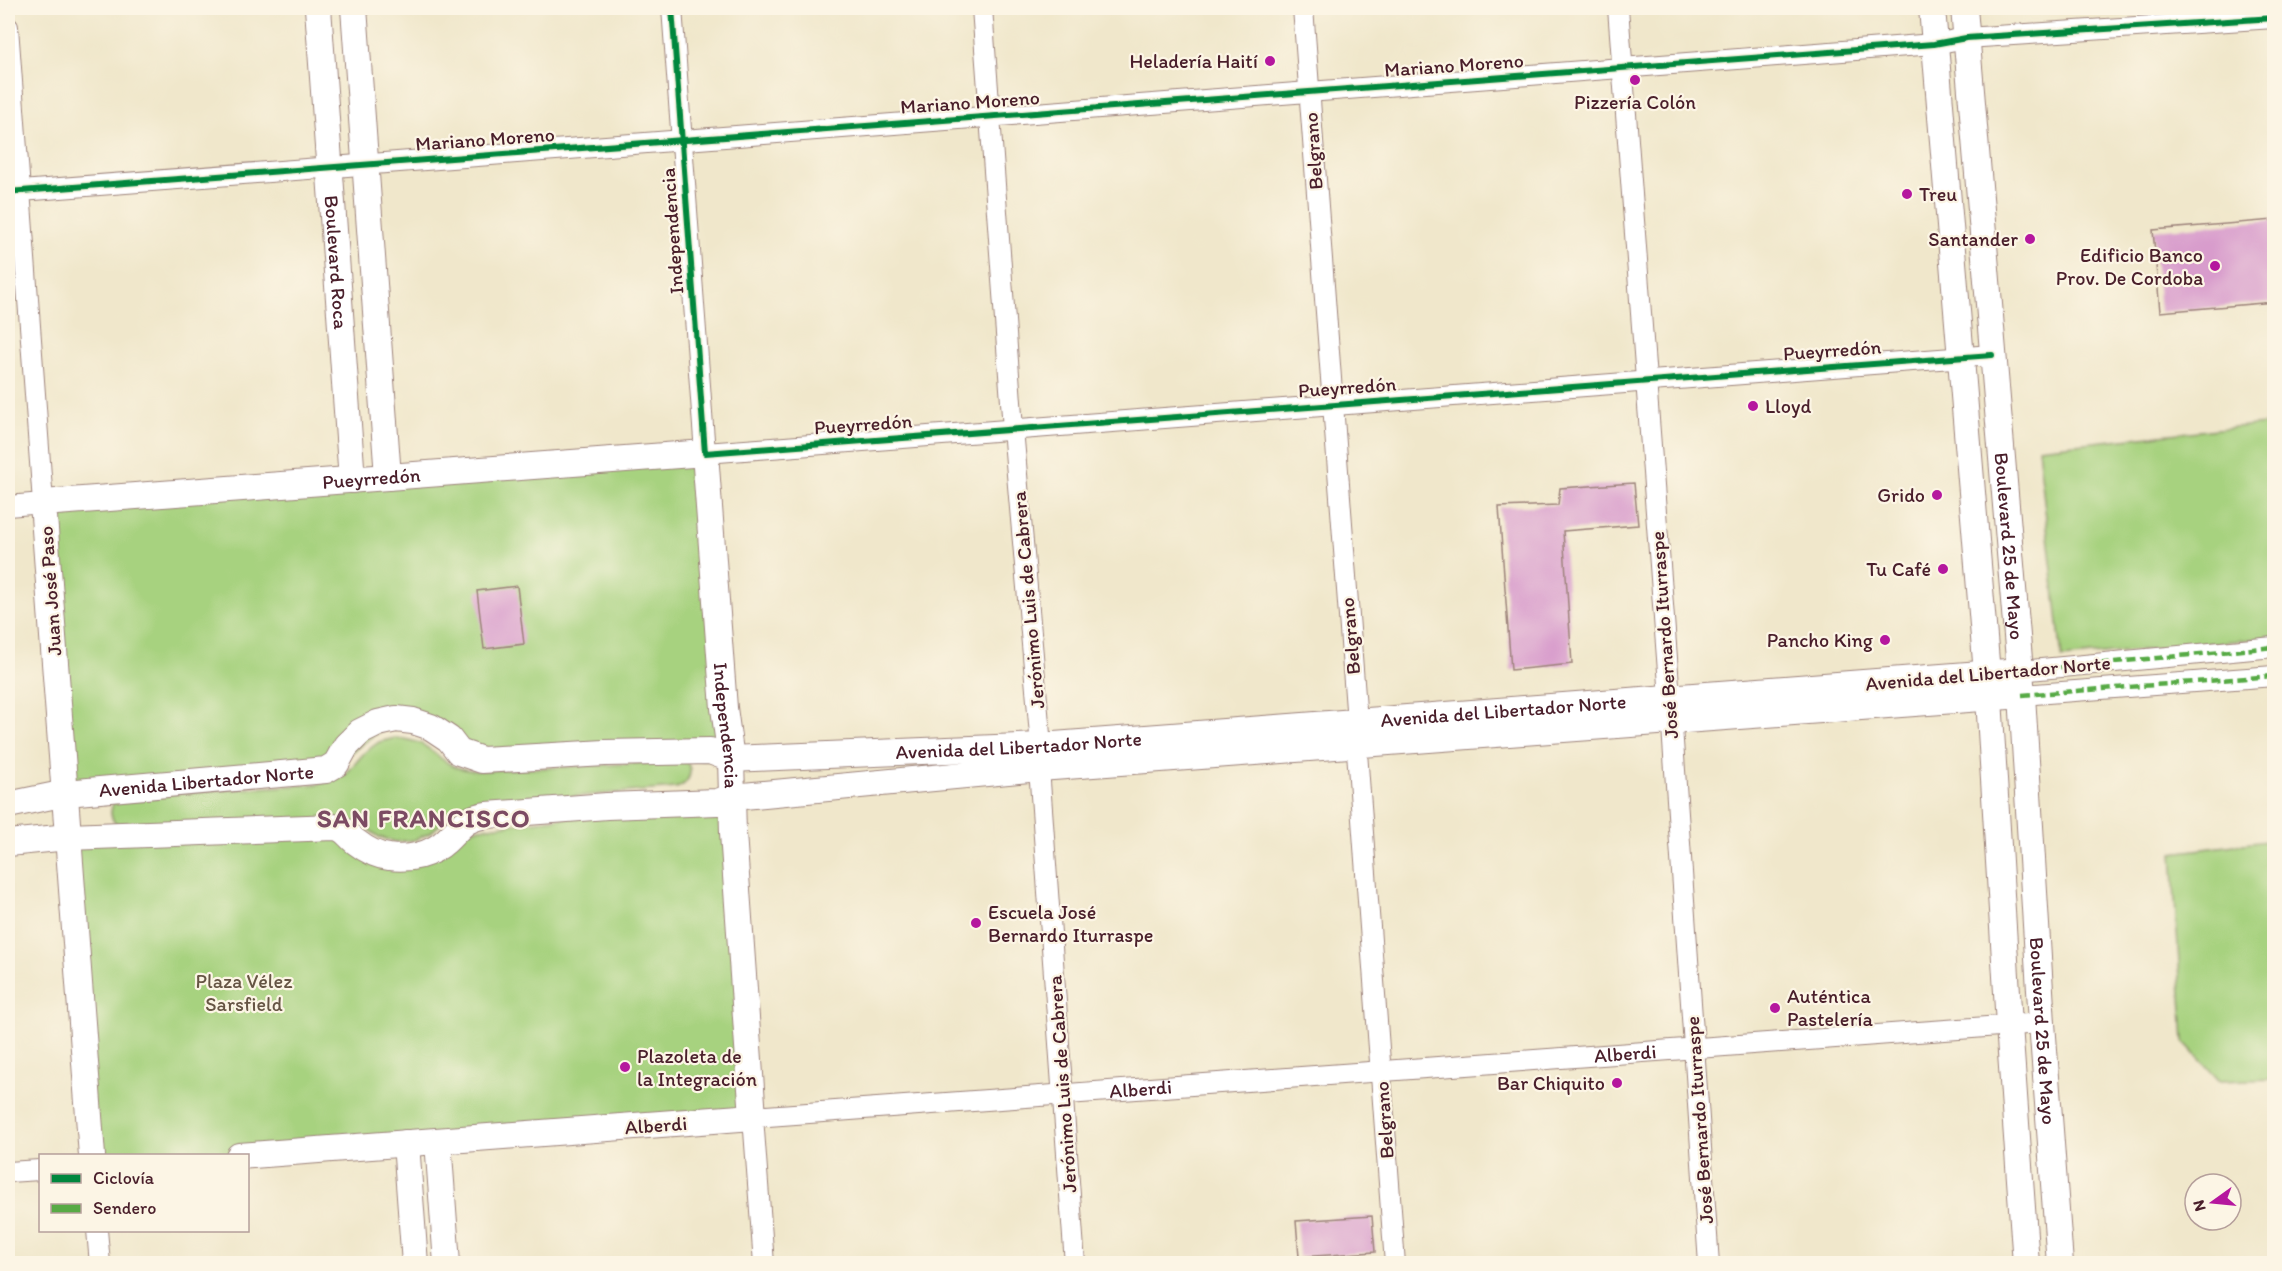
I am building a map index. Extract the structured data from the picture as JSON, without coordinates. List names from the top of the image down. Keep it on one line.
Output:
{"streets":{"main road":["Independencia","Boulevard Roca","Pueyrredón","Boulevard 25 de Mayo","Juan José Paso","Avenida del Libertador Norte","Avenida Libertador Norte","Alberdi"],"street":["Mariano Moreno","Belgrano","Jerónimo Luis de Cabrera","José Bernardo Iturraspe"]},"crossings":[["Mariano Moreno","Belgrano"],["Mariano Moreno","Independencia"],["Mariano Moreno","Boulevard Roca"],["Mariano Moreno","Boulevard 25 de Mayo"],["Mariano Moreno","Juan José Paso"],["Mariano Moreno","Jerónimo Luis de Cabrera"],["Mariano Moreno","José Bernardo Iturraspe"],["Belgrano","Pueyrredón"],["Belgrano","Avenida del Libertador Norte"],["Belgrano","Alberdi"],["Independencia","Pueyrredón"],["Independencia","Avenida del Libertador Norte"],["Independencia","Avenida Libertador Norte"],["Independencia","Alberdi"],["Boulevard Roca","Pueyrredón"],["Pueyrredón","Boulevard 25 de Mayo"],["Pueyrredón","Juan José Paso"],["Pueyrredón","Jerónimo Luis de Cabrera"],["Pueyrredón","José Bernardo Iturraspe"],["Boulevard 25 de Mayo","Avenida del Libertador Norte"],["Boulevard 25 de Mayo","Alberdi"],["Juan José Paso","Avenida Libertador Norte"],["Jerónimo Luis de Cabrera","Avenida del Libertador Norte"],["Jerónimo Luis de Cabrera","Alberdi"],["José Bernardo Iturraspe","Avenida del Libertador Norte"],["José Bernardo Iturraspe","Alberdi"],["Avenida del Libertador Norte","Avenida Libertador Norte"]],"districts":["SAN FRANCISCO"],"parks":["Plaza Vélez Sarsfield"],"places":["Heladería Haití","Pizzería Colón","Treu","Santander","Edificio Banco Prov. De Cordoba","Lloyd","Grido","Tu Café","Pancho King","Escuela José Bernardo Iturraspe","Auténtica Pastelería","Plazoleta de la Integración","Bar Chiquito"],"legend":["Ciclovía","Sendero"],"north":"left"}
